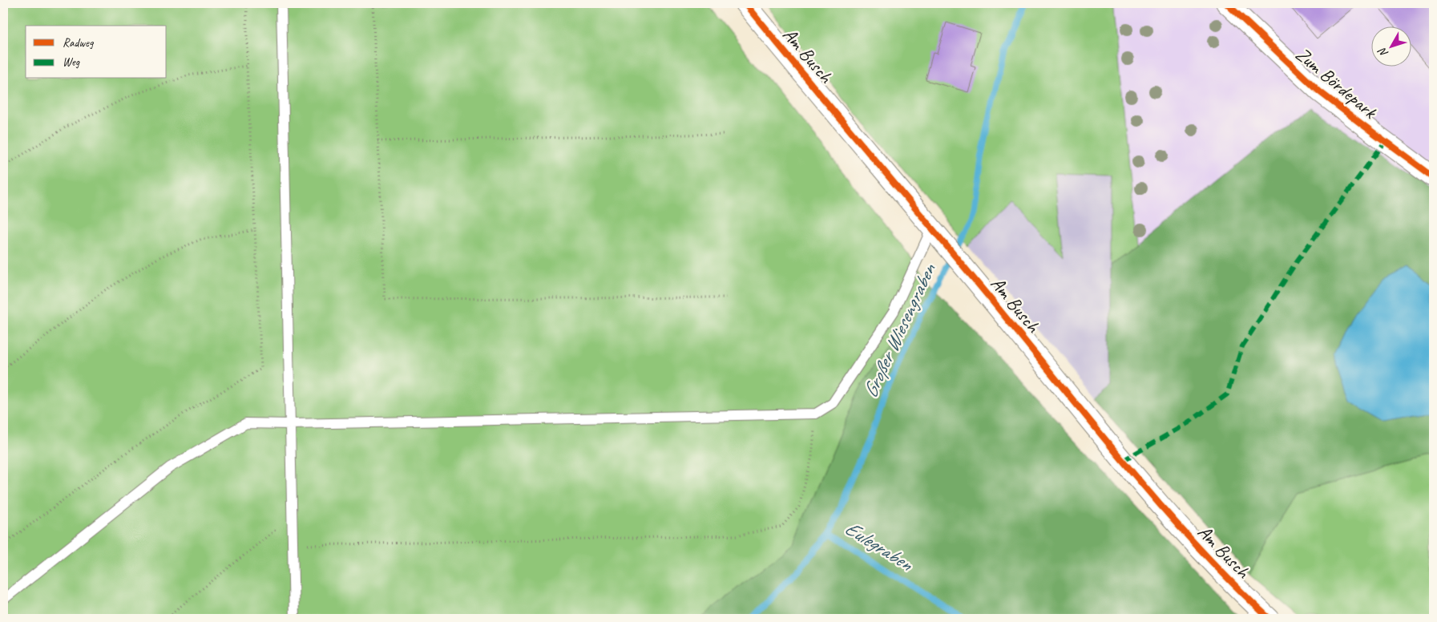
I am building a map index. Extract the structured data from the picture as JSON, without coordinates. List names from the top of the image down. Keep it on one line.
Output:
{"streets":{"street":["Am Busch","Zum Bördepark"]},"water":["Großer Wiesengraben","Eulegraben"],"legend":["Radweg","Weg"],"north":"bottom left"}
